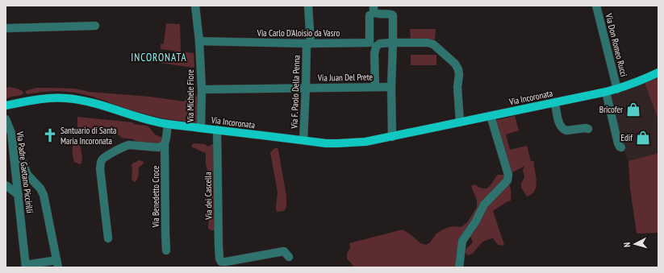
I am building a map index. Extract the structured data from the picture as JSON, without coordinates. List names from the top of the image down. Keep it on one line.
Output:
{"streets":{"main road":["Via Incoronata"],"street":["Via Carlo D'Aloisio da Vasro","Via Don Romeo Rucci","Via Juan Del Prete","Via F. Paolo Della Penna","Via Michele Fiore","Via Padre Gaetano Piccirilli","Via dei Cascella","Via Benedetto Croce"]},"crossings":[["Via Carlo D'Aloisio da Vasro","Via F. Paolo Della Penna"],["Via Carlo D'Aloisio da Vasro","Via Michele Fiore"],["Via Don Romeo Rucci","Via Incoronata"],["Via Juan Del Prete","Via F. Paolo Della Penna"],["Via Juan Del Prete","Via Michele Fiore"],["Via F. Paolo Della Penna","Via Incoronata"],["Via Michele Fiore","Via Incoronata"],["Via Incoronata","Via dei Cascella"],["Via Incoronata","Via Benedetto Croce"]],"districts":["INCORONATA"],"places":{"shop":["Bricofer","Edif"],"church":["Santuario di Santa Maria Incoronata"]},"north":"left"}
